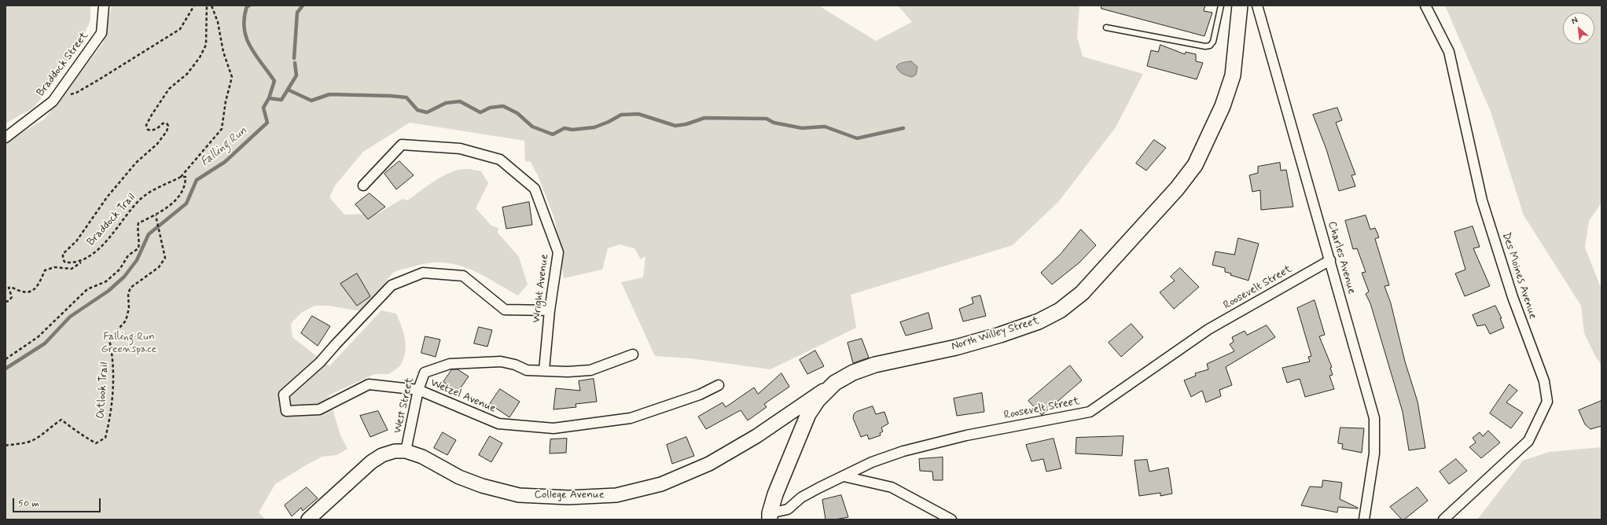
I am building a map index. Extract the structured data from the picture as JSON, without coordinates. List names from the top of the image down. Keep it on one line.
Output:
{"streets":{"main road":["North Willey Street"],"street":["Braddock Street","Charles Avenue","Des Moines Avenue","Roosevelt Street","Wright Avenue","Wetzel Avenue","West Street","College Avenue"],"path":["Braddock Trail","Outlook Trail"]},"crossings":[["Braddock Trail","Outlook Trail"],["Charles Avenue","Roosevelt Street"],["Roosevelt Street","North Willey Street"],["Wright Avenue","Wetzel Avenue"],["Wright Avenue","West Street"],["North Willey Street","College Avenue"],["Wetzel Avenue","West Street"],["West Street","College Avenue"]],"water":["Falling Run"],"parks":["Falling Run Greenspace"],"scale_bar":"50 m","north":"top left"}
